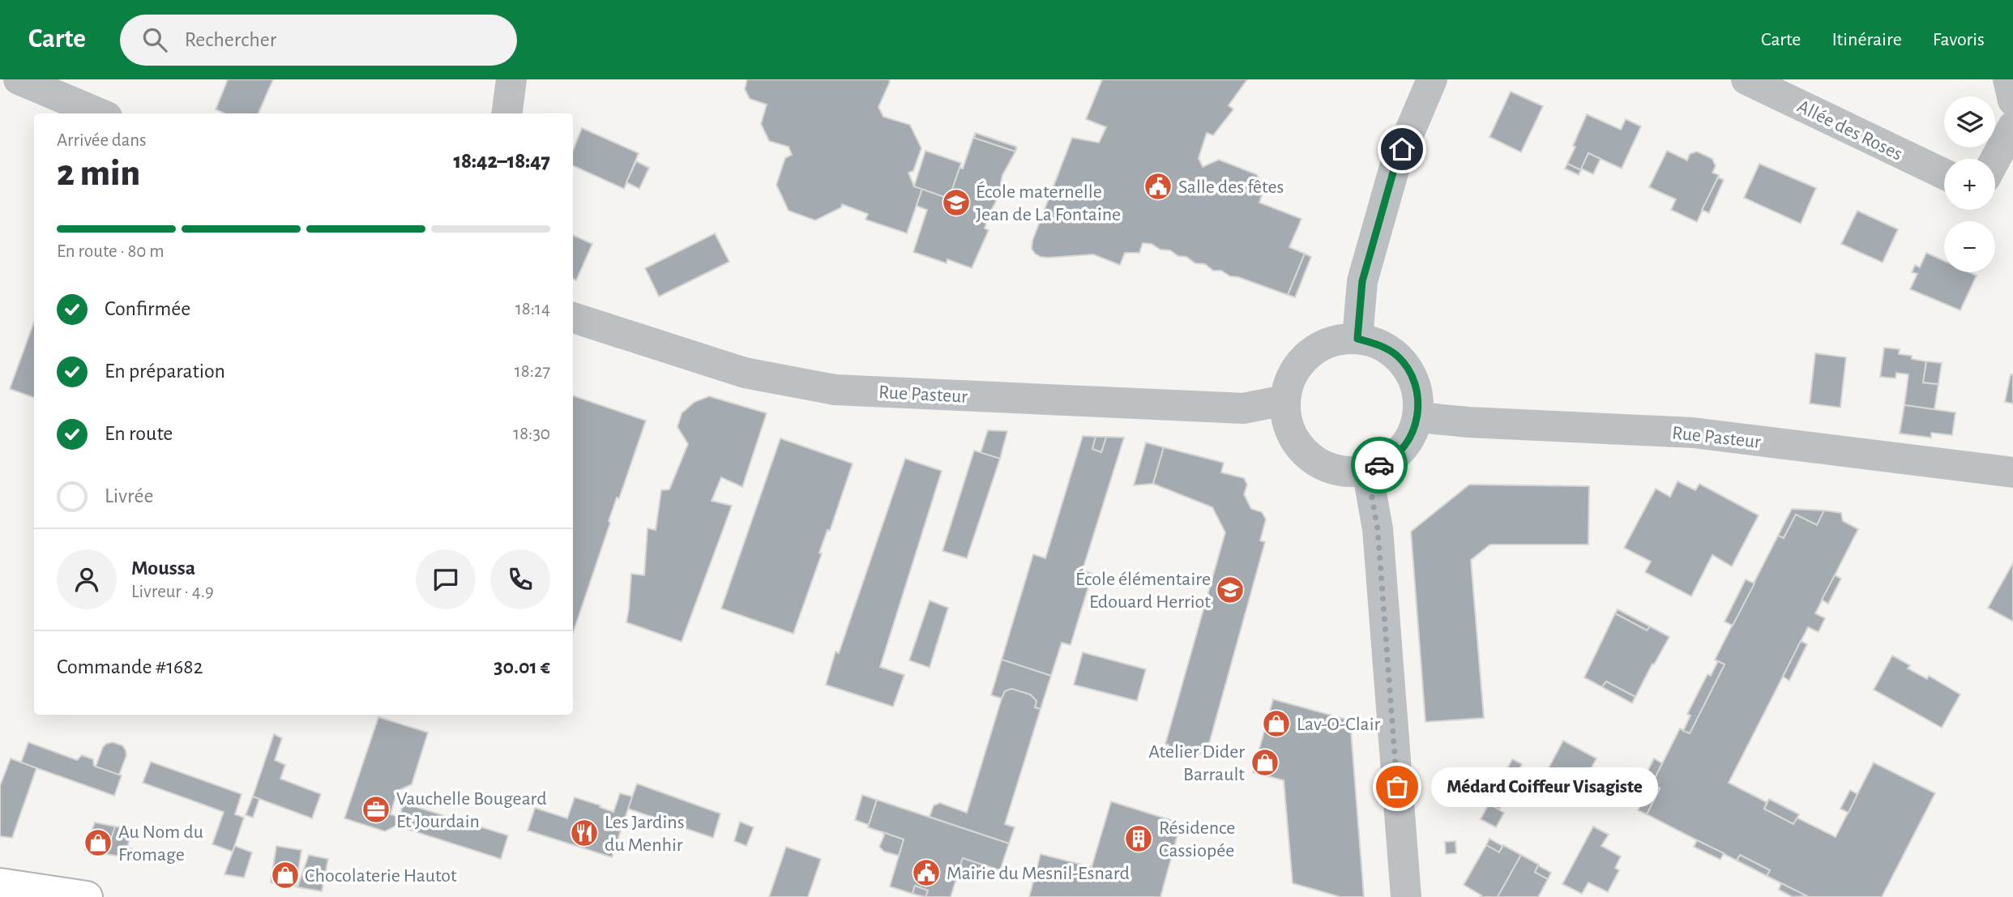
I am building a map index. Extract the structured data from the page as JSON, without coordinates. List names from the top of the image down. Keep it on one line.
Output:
{"streets":{"street":["Allée des Roses","Rue Pasteur"]},"places":{"public building":["Salle des fêtes","Mairie du Mesnil-Esnard"],"school or university":["École maternelle Jean de La Fontaine","École élémentaire Edouard Herriot"],"shop":["Lav-O-Clair","Atelier Dider Barrault","Au Nom du Fromage","Chocolaterie Hautot"],"other":["Médard Coiffeur Visagiste"],"office":["Vauchelle Bougeard Et Jourdain"],"restaurant":["Les Jardins du Menhir"],"building":["Résidence Cassiopée"]},"page":{"header":"Carte","search":"Rechercher","nav":["Carte","Itinéraire","Favoris"],"map_buttons":["+","−"],"heading":["2 min","Arrivée dans","18:42–18:47"],"panel":["Moussa","Livreur · 4.9","Commande #1682","30.01 €"],"bar":"En route · 80 m","list":[["Confirmée","18:14"],["En préparation","18:27"],["En route","18:30"],"Livrée"],"bubble":"Médard Coiffeur Visagiste"}}
